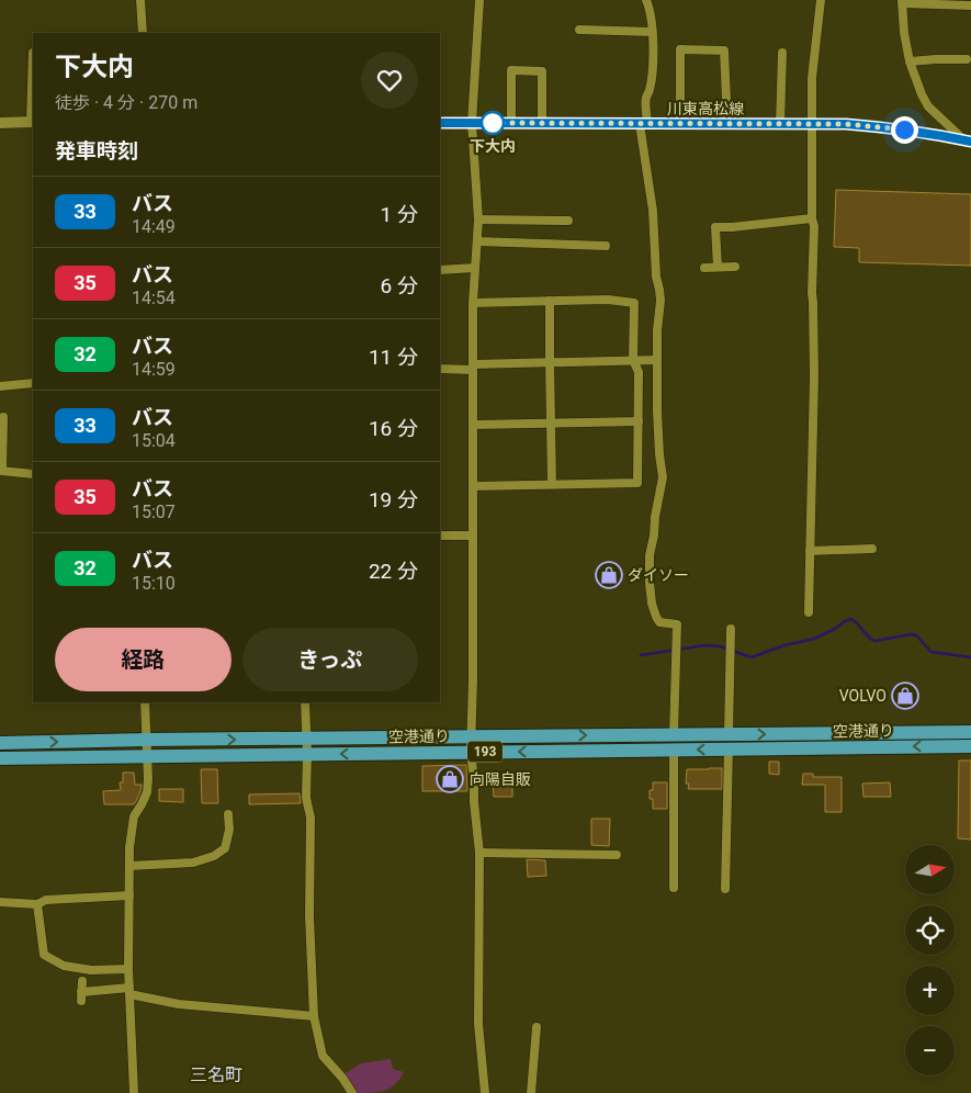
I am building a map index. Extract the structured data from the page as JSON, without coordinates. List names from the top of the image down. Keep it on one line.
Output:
{"streets":{"highway":["空港通り","193"],"main road":["川東高松線"]},"districts":["三名町"],"places":{"other":["下大内"],"shop":["ダイソー","VOLVO","向陽自販"]},"lines":["bus line 33"],"north":"right","page":{"heading":[["下大内","徒歩 · 4 分 · 270 m"],"発車時刻"],"list":[{"mark":"33","name":"バス","note":"14:49","value":"1 分"},{"mark":"35","name":"バス","note":"14:54","value":"6 分"},{"mark":"32","name":"バス","note":"14:59","value":"11 分"},{"mark":"33","name":"バス","note":"15:04","value":"16 分"},{"mark":"35","name":"バス","note":"15:07","value":"19 分"},{"mark":"32","name":"バス","note":"15:10","value":"22 分"}],"buttons":["経路","きっぷ"],"map_buttons":["+","−"]}}
